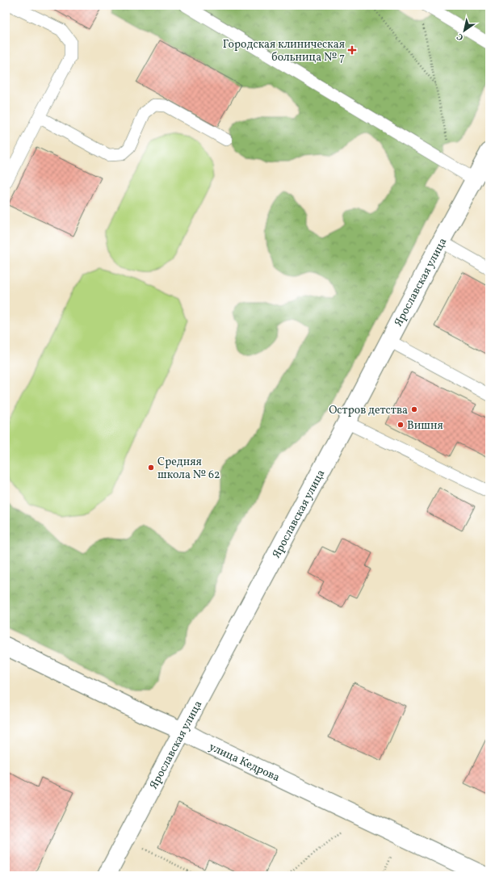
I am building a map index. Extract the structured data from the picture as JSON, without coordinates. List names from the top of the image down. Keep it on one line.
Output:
{"streets":{"street":["Ярославская улица","улица Кедрова"]},"crossings":[["Ярославская улица","улица Кедрова"]],"places":{"health":["Городская клиническая больница № 7"],"other":["Остров детства","Вишня","Средняя школа № 62"]},"north":"bottom left"}
